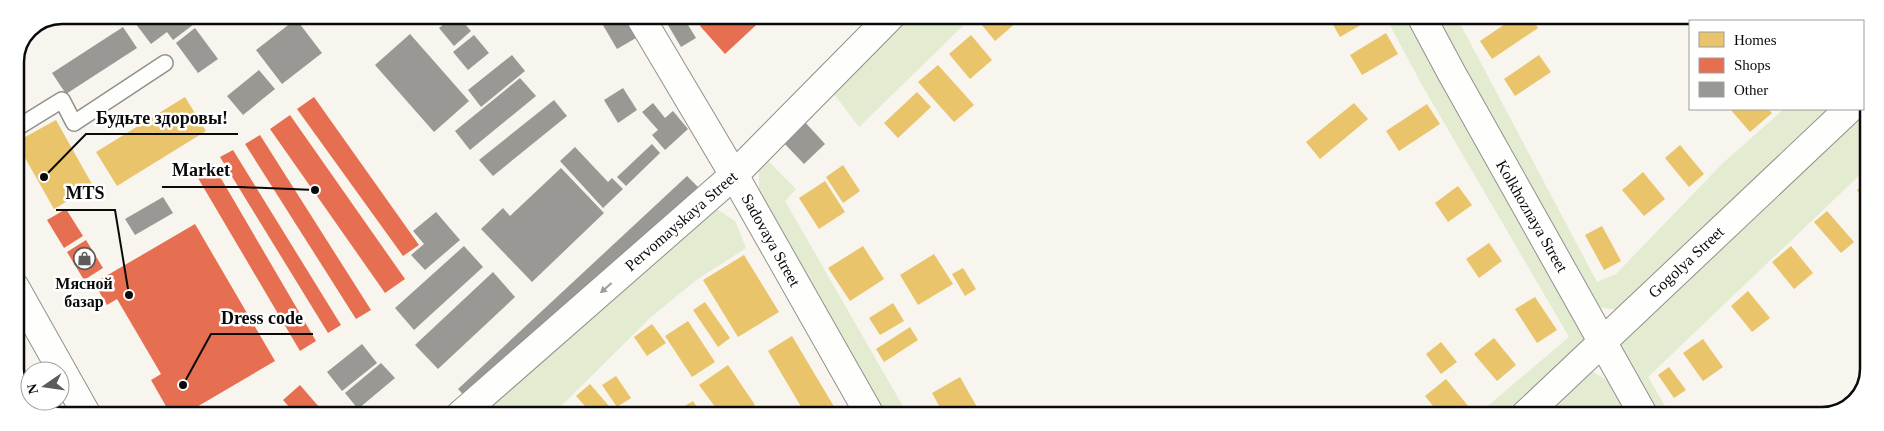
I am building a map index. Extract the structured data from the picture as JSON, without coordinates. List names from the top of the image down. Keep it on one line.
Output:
{"streets":{"street":["Kolkhoznaya Street","Pervomayskaya Street","Sadovaya Street","Gogolya Street"]},"crossings":[["Kolkhoznaya Street","Gogolya Street"],["Pervomayskaya Street","Sadovaya Street"]],"one_way":["Pervomayskaya Street"],"places":{"other":["Будьте здоровы!","Market","MTS","Dress code"],"shop":["Мясной базар"]},"legend":["Homes","Shops","Other"],"north":"left"}
